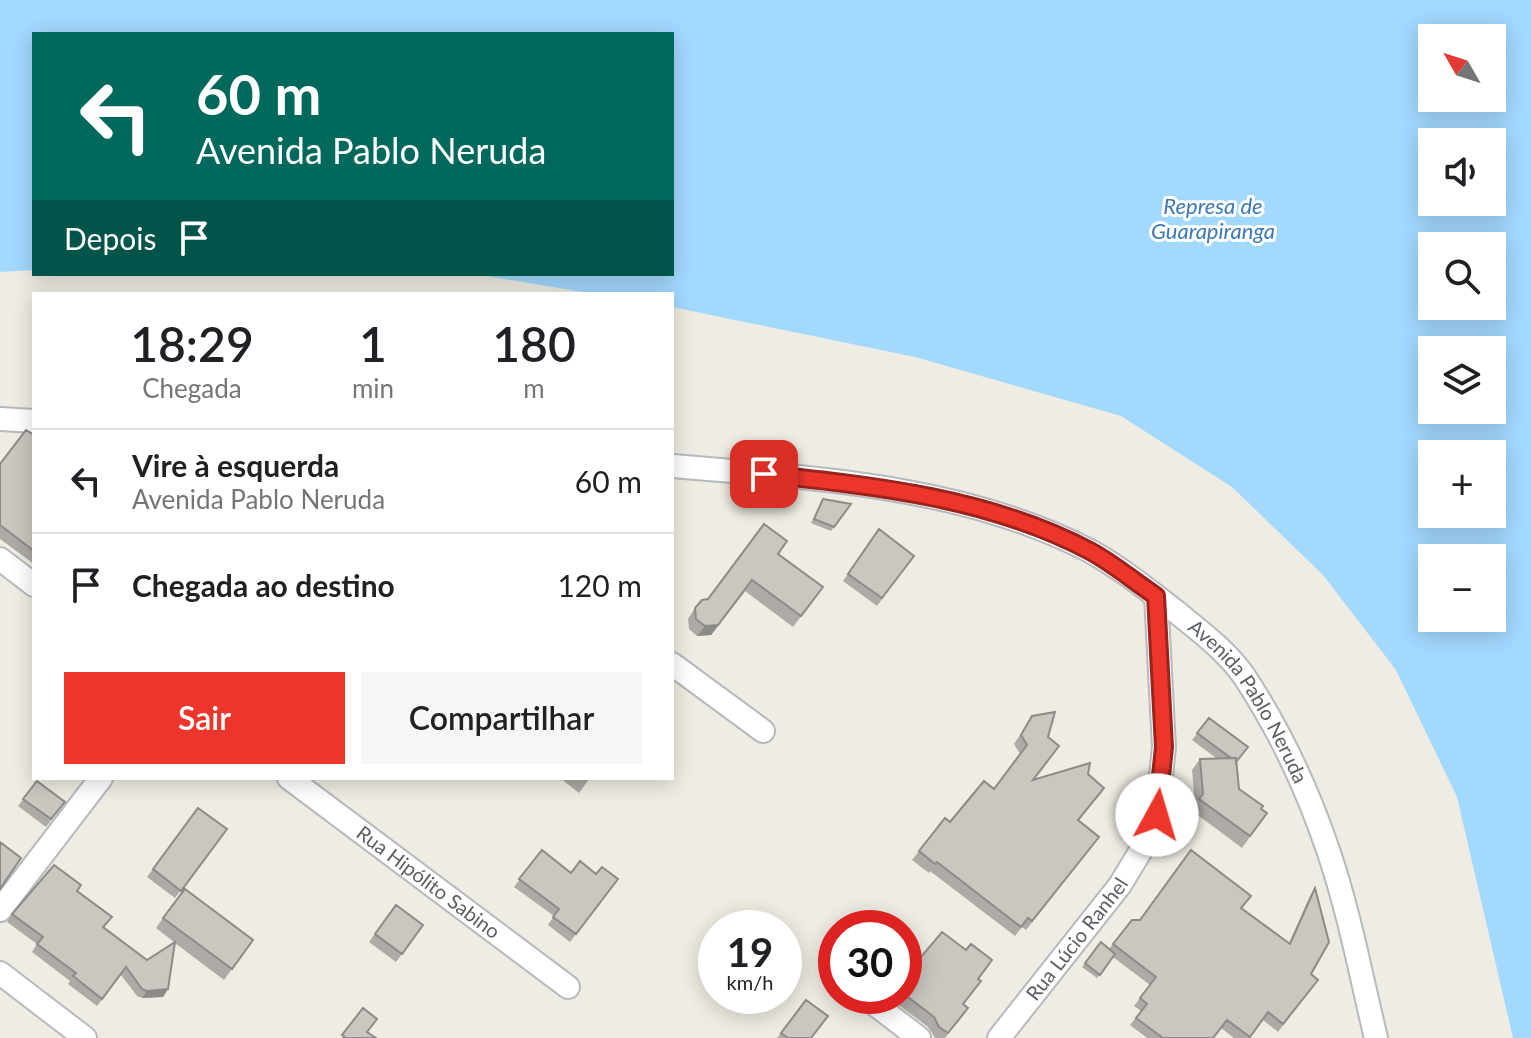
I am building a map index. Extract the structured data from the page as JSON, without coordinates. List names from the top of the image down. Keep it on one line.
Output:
{"streets":{"street":["Avenida Pablo Neruda","Rua Hipólito Sabino","Rua Lúcio Ranhel"]},"crossings":[["Avenida Pablo Neruda","Rua Lúcio Ranhel"]],"water":["Represa de Guarapiranga"],"north":"top left","page":{"map_buttons":["+","−"],"turn":["60 m","Avenida Pablo Neruda"],"then":"Depois","eta":["18:29","Chegada","1","min","180","m"],"list":[{"name":"Vire à esquerda","note":"Avenida Pablo Neruda","value":"60 m"},{"name":"Chegada ao destino","value":"120 m"}],"buttons":["Sair","Compartilhar"],"speed":"19 km/h","limit":"30"}}
